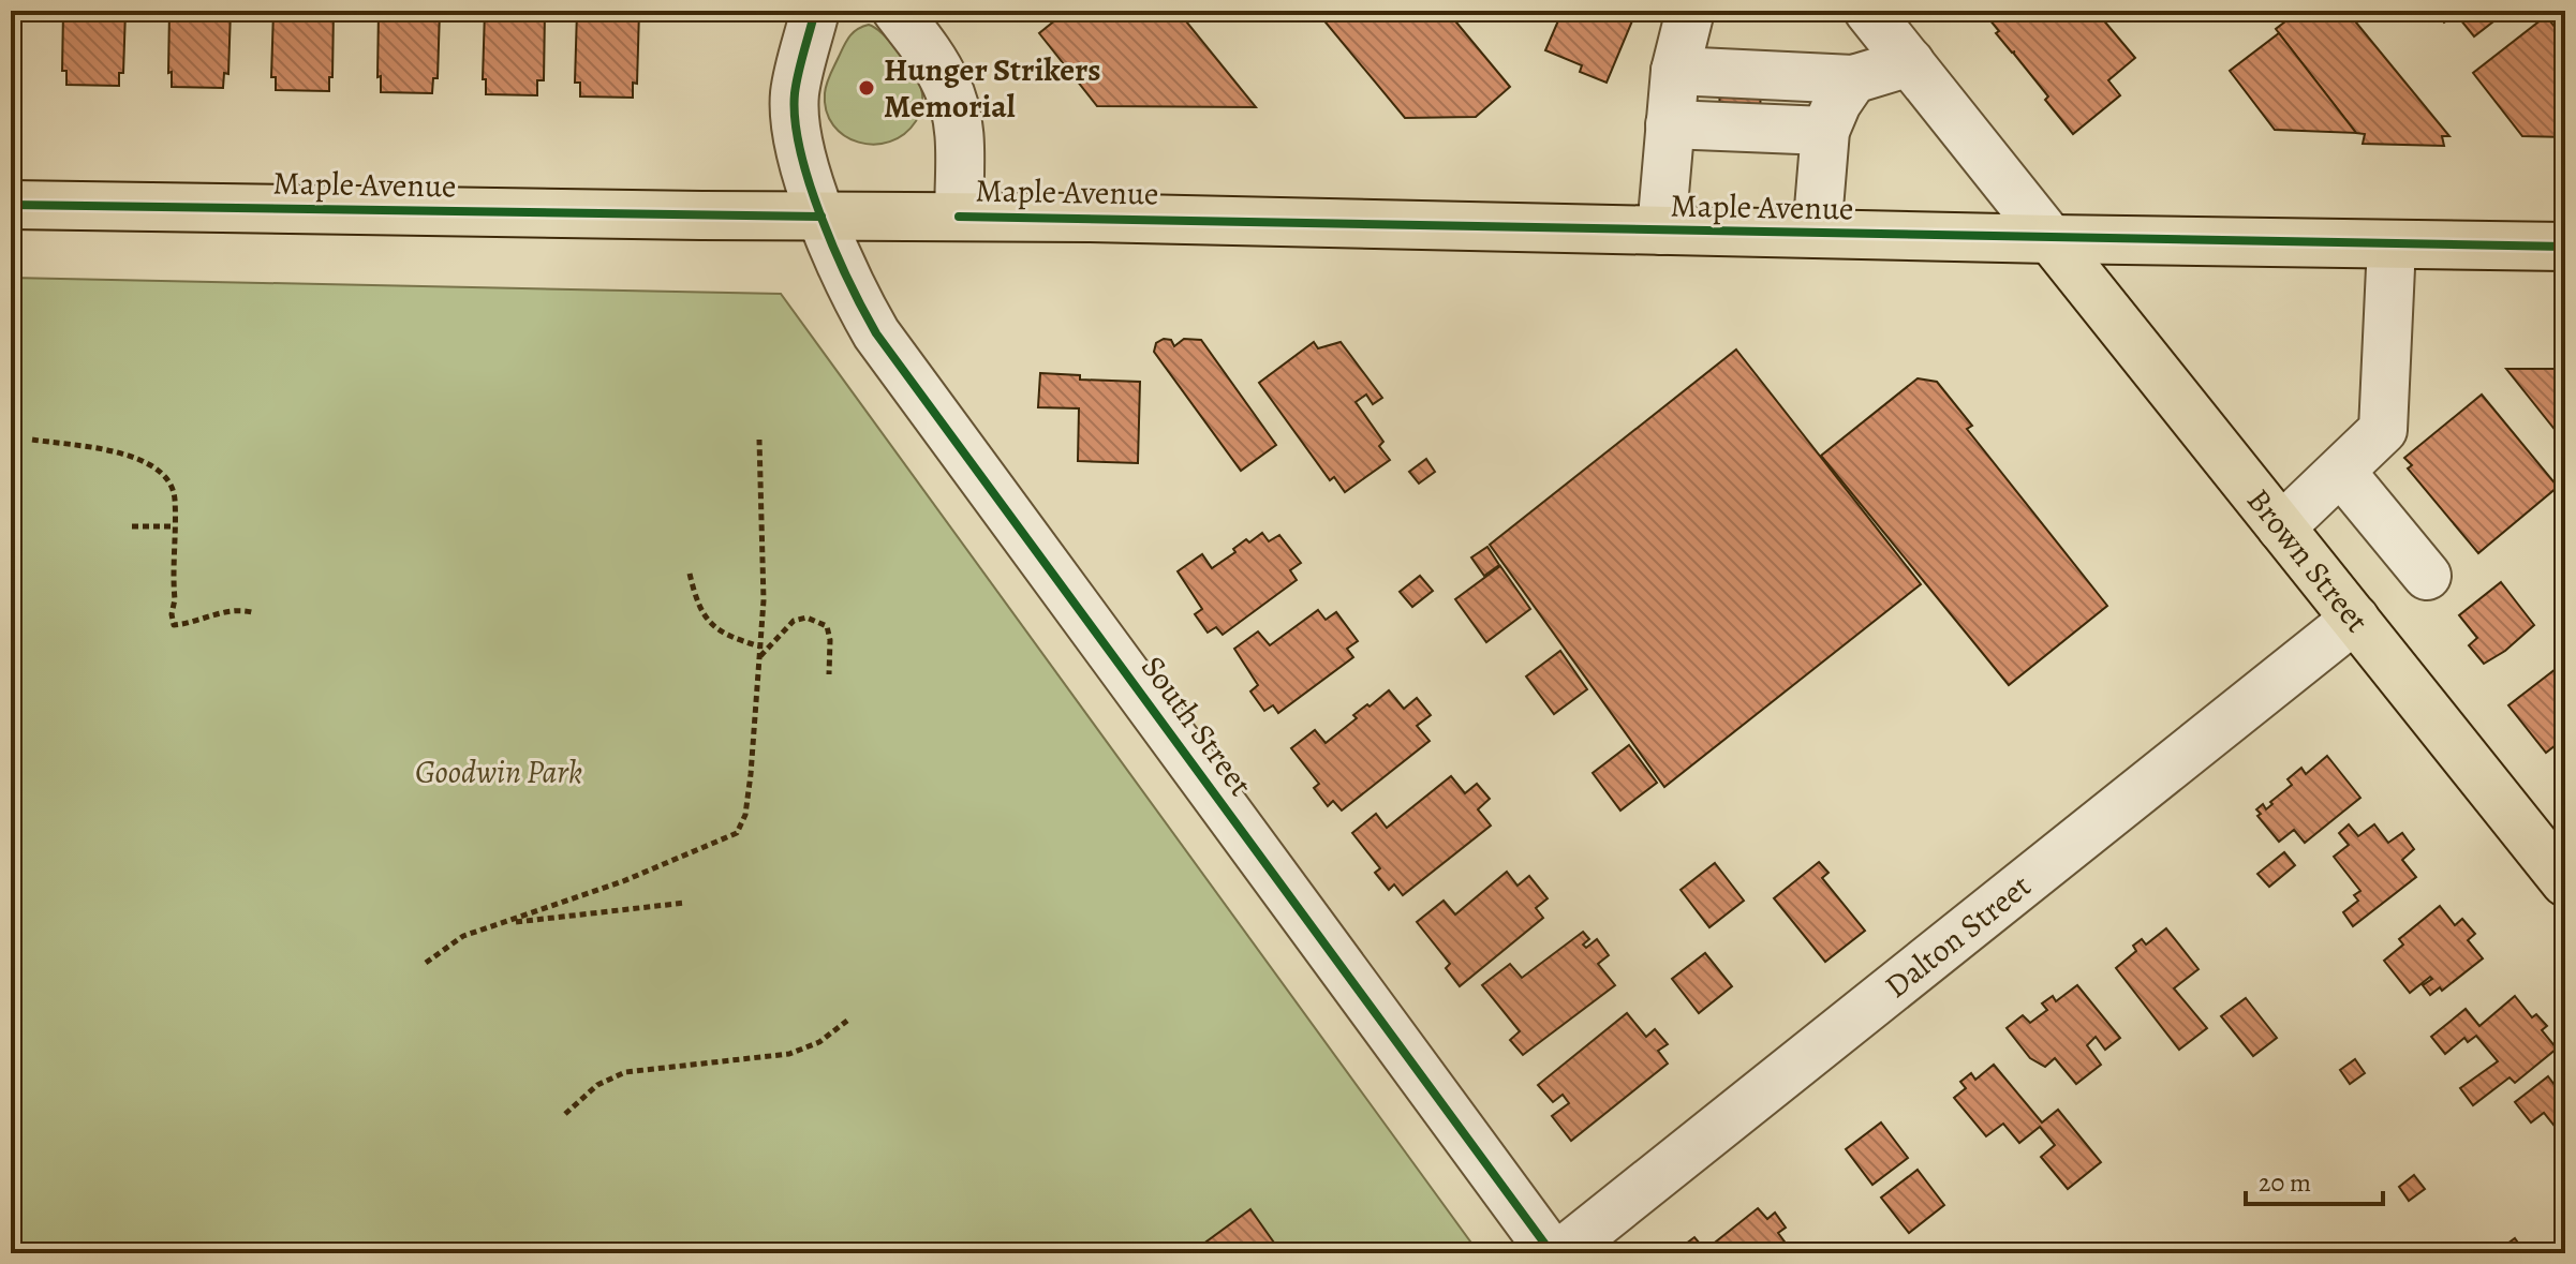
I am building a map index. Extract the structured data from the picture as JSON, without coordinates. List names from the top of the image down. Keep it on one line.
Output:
{"streets":{"main road":["Maple Avenue","Brown Street"],"street":["South Street","Dalton Street"]},"crossings":[["Maple Avenue","Brown Street"],["Maple Avenue","South Street"],["Brown Street","Dalton Street"]],"parks":["Goodwin Park"],"places":["Hunger Strikers Memorial"],"scale_bar":"20 m"}
